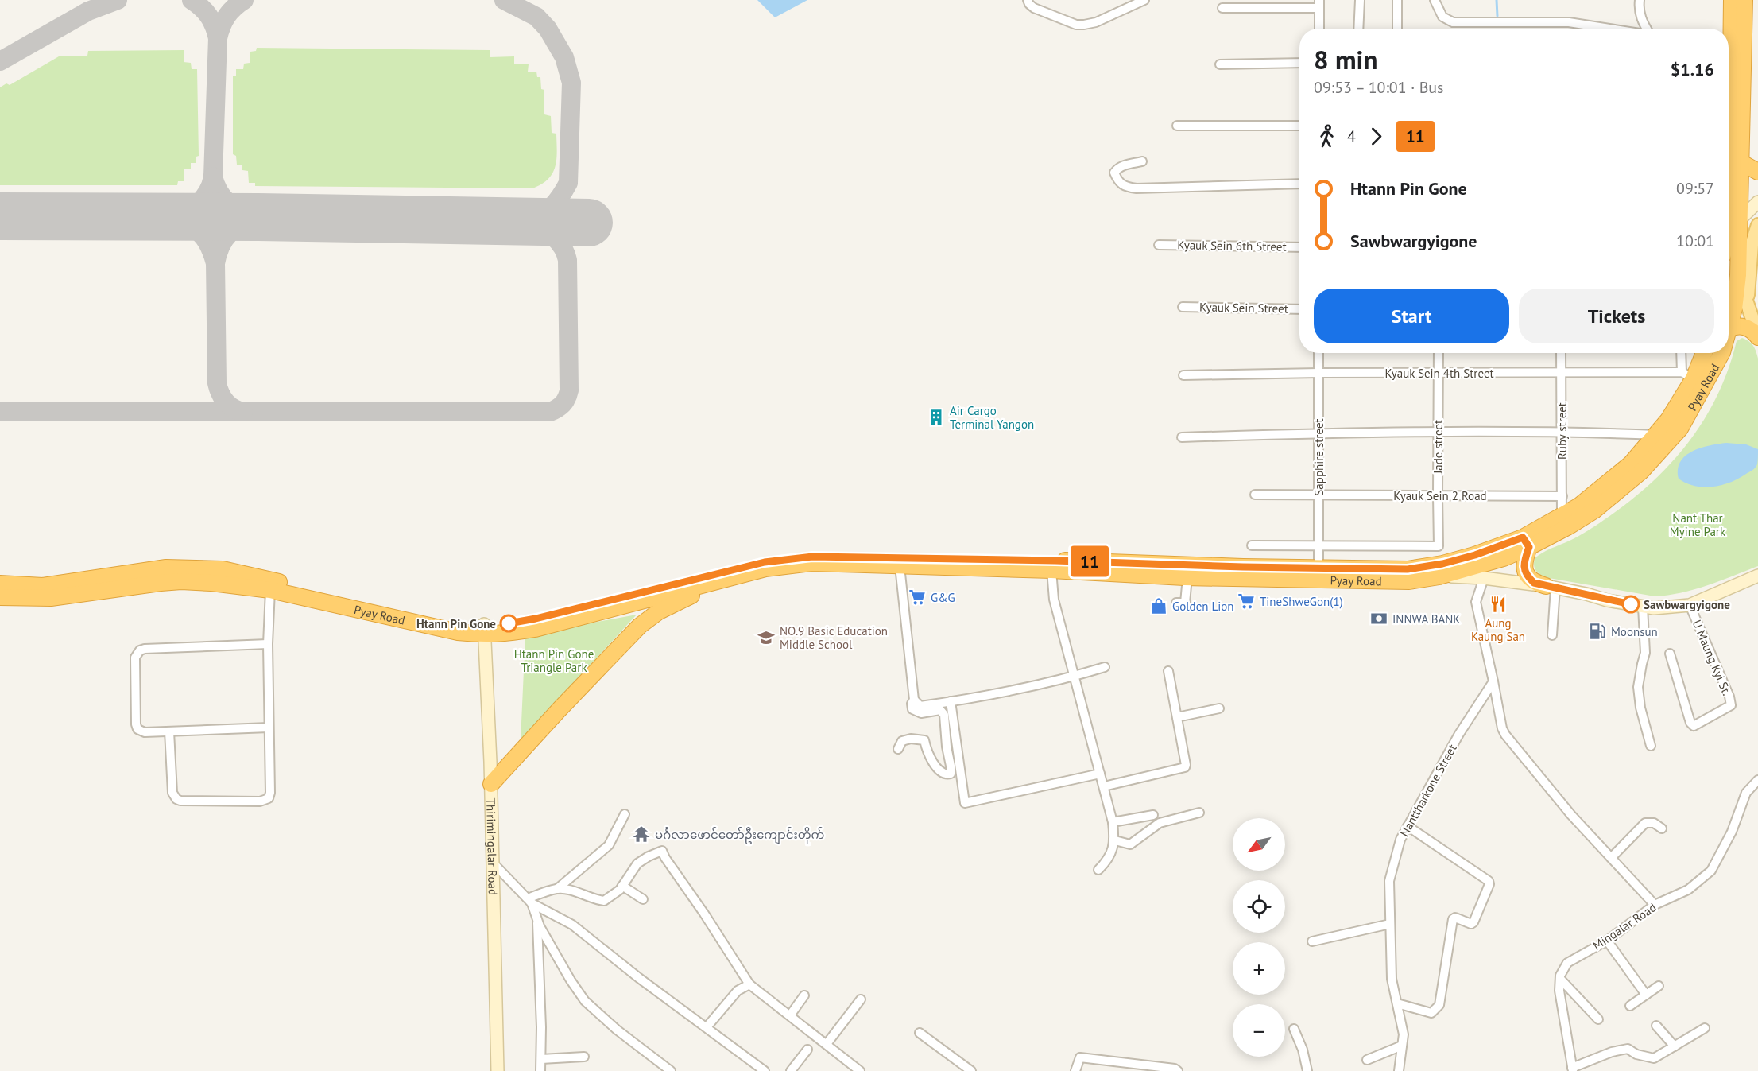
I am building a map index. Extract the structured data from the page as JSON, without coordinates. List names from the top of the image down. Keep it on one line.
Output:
{"streets":{"highway":["Pyay Road"],"street":["Kyauk Sein 6th Street","Kyauk Sein Street","Kyauk Sein 4th Street","Ruby street","Jade street","Sapphire street","Kyauk Sein 2 Road","U Maung Kyi St.","Nanttharkone Street","Thirimingalar Road","Mingalar Road"]},"crossings":[["Kyauk Sein 4th Street","Pyay Road"],["Kyauk Sein 4th Street","Ruby street"],["Kyauk Sein 4th Street","Jade street"],["Kyauk Sein 4th Street","Sapphire street"],["Pyay Road","Ruby street"],["Pyay Road","Sapphire street"],["Pyay Road","Thirimingalar Road"],["Ruby street","Kyauk Sein 2 Road"],["Jade street","Sapphire street"],["Jade street","Kyauk Sein 2 Road"],["Sapphire street","Kyauk Sein 2 Road"]],"parks":["Nant Thar Myine Park","Htann Pin Gone Triangle Park"],"places":{"building":["Air Cargo Terminal Yangon"],"supermarket":["G&G","TineShweGon(1)"],"restaurant":["Aung Kaung San"],"other":["Sawbwargyigone","Htann Pin Gone"],"shop":["Golden Lion"],"bank":["INNWA BANK"],"fuel station":["Moonsun"],"school or university":["NO.9 Basic Education Middle School"],"temple":["မင်္ဂလာဖောင်တော်ဦးကျောင်းတိုက်"]},"lines":["bus line 11"],"north":"bottom left","page":{"on_map":"11","heading":["8 min","09:53 – 10:01 · Bus","$1.16"],"legs":["4","11"],"list":[{"name":"Htann Pin Gone","value":"09:57"},{"name":"Sawbwargyigone","value":"10:01"}],"buttons":["Start","Tickets"],"map_buttons":["+","−"]}}
